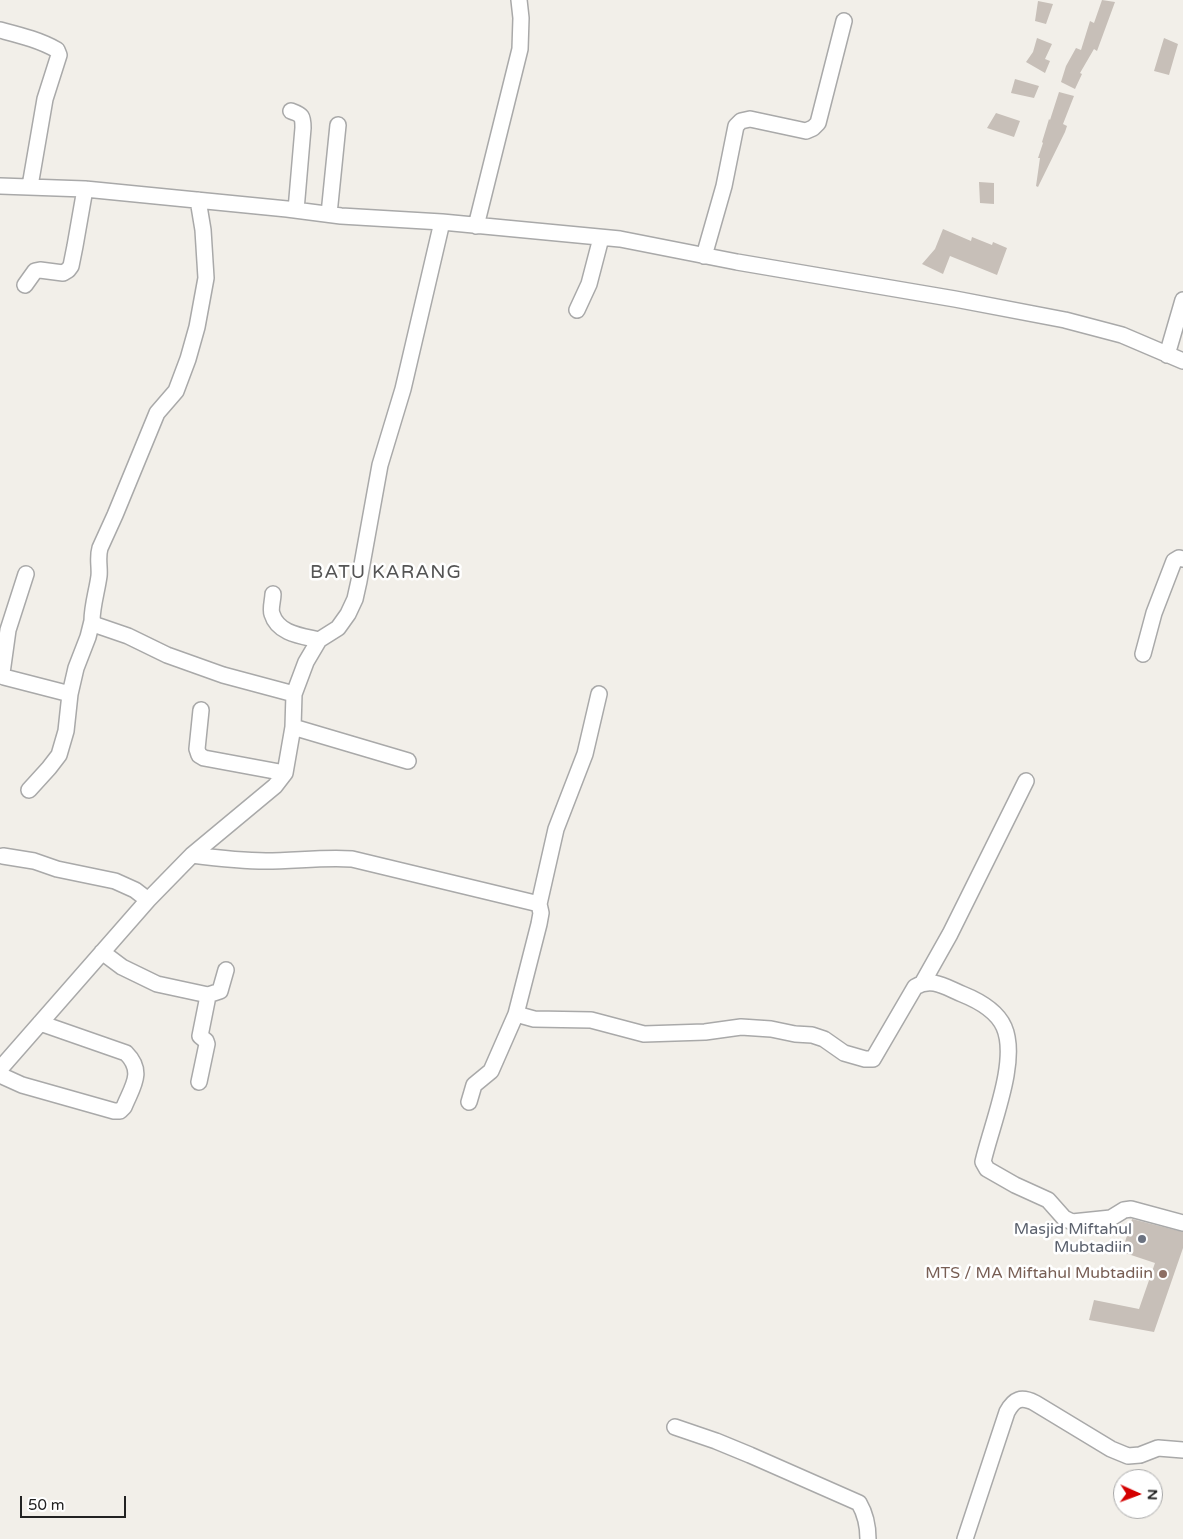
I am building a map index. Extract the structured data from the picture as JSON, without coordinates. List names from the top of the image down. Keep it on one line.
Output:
{"districts":["BATU KARANG"],"places":["Masjid Miftahul Mubtadiin","MTS / MA Miftahul Mubtadiin"],"scale_bar":"50 m","north":"right"}
